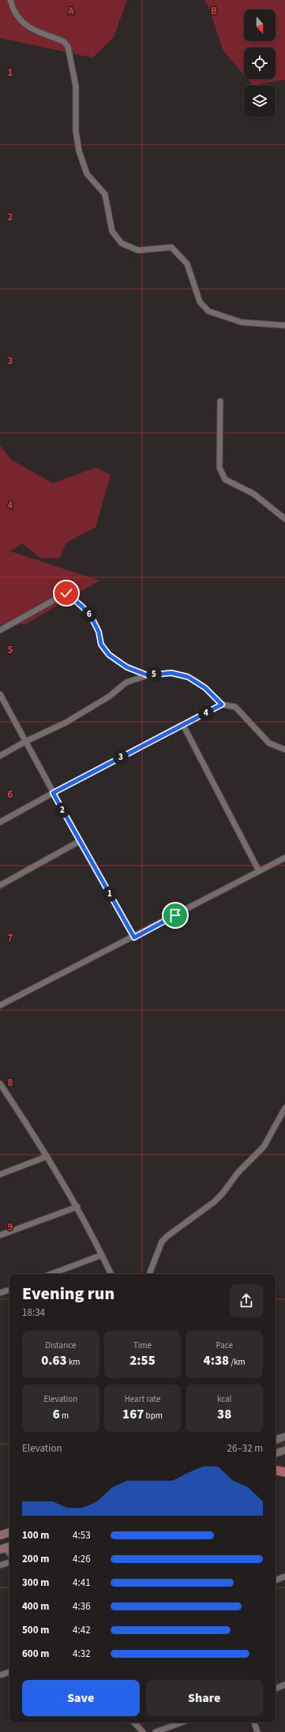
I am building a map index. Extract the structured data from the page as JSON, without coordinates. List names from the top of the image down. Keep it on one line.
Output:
{"north":"bottom","page":{"pins":["6","5","4","3","2","1"],"heading":["Evening run","18:34"],"stats":[["Distance","0.63 km"],["Time","2:55"],["Pace","4:38 /km"],["Elevation","6 m"],["Heart rate","167 bpm"],["kcal","38"]],"chart":["Elevation","26–32 m"],"list":[{"name":"100 m","note":"4:53"},{"name":"200 m","note":"4:26"},{"name":"300 m","note":"4:41"},{"name":"400 m","note":"4:36"},{"name":"500 m","note":"4:42"},{"name":"600 m","note":"4:32"}],"buttons":["Save","Share"]},"grid":{"columns":["A","B"],"rows":["1","2","3","4","5","6","7","8","9"]}}
